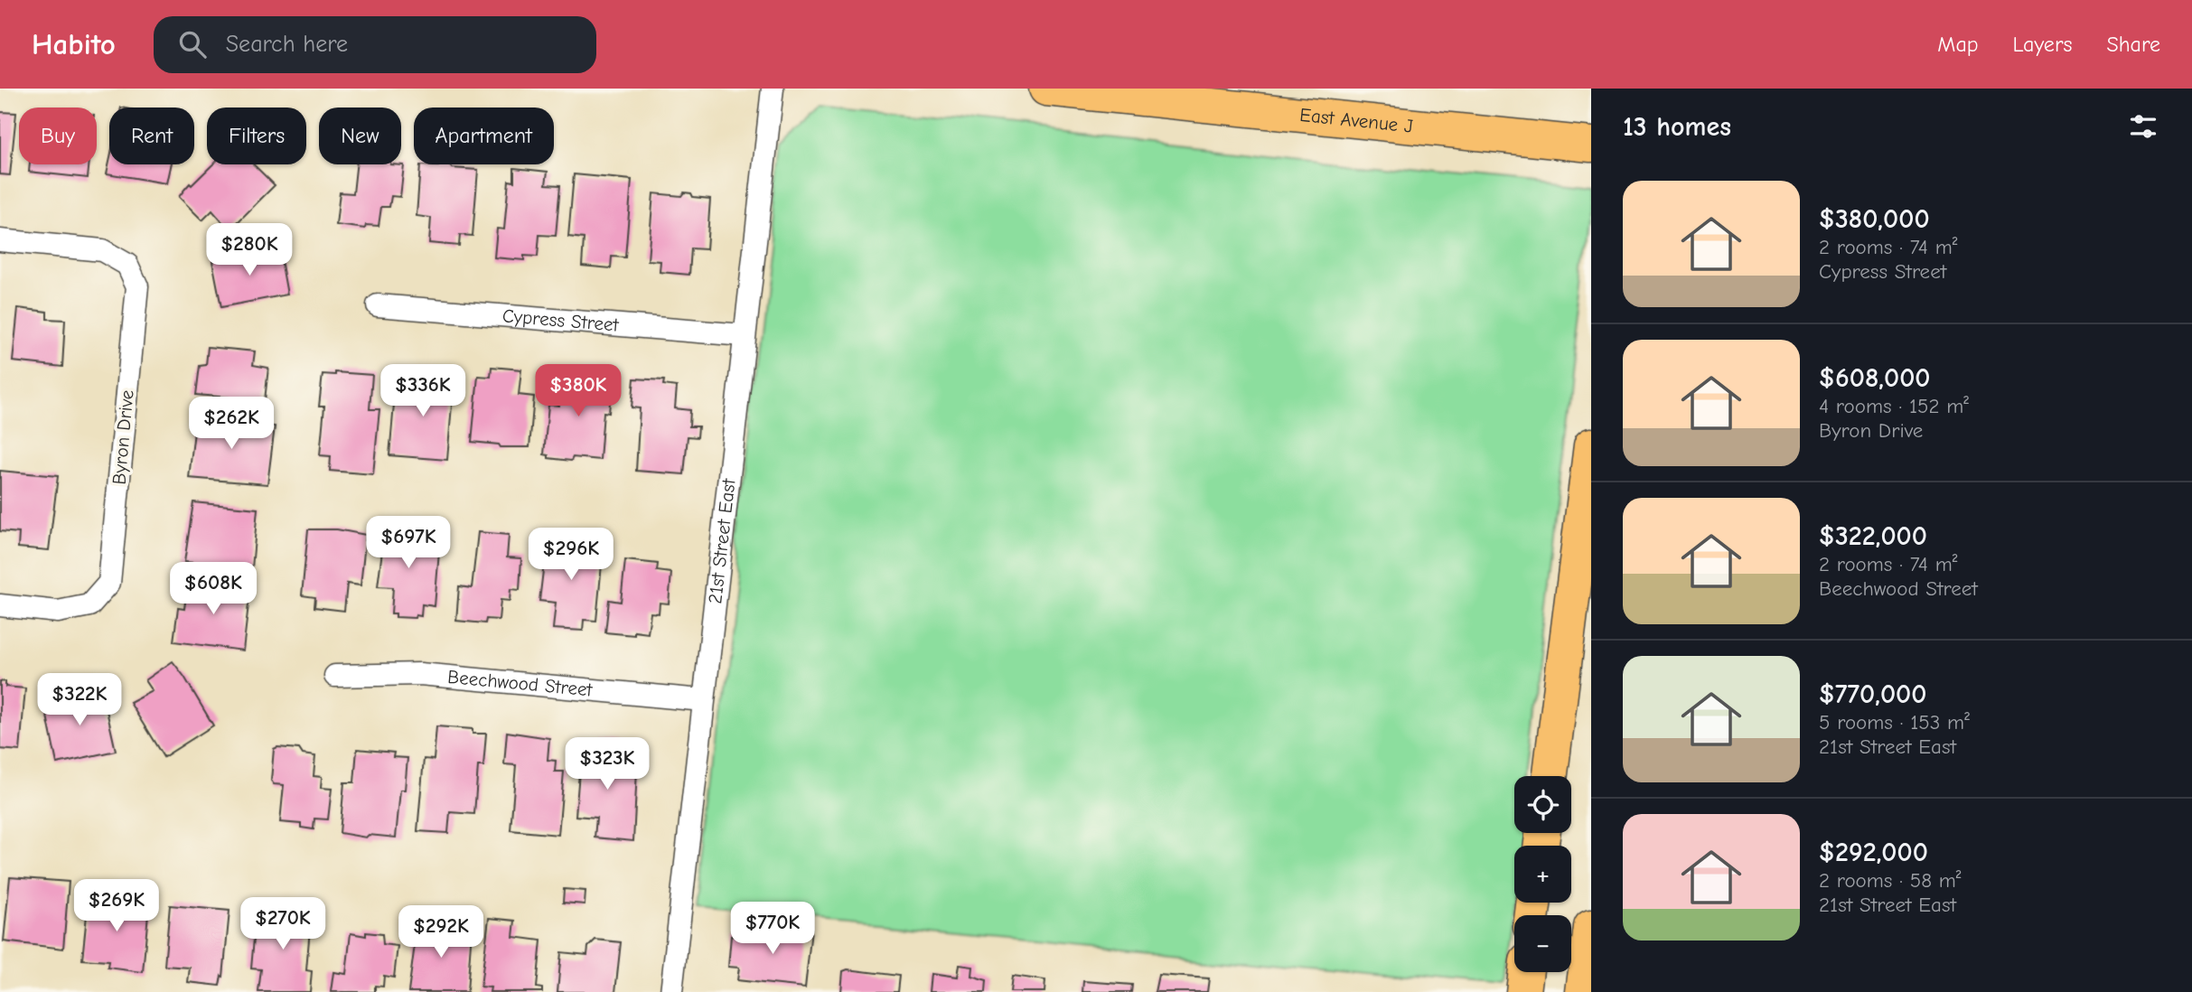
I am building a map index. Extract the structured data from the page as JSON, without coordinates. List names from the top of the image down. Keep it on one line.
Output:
{"streets":{"main road":["East Avenue J"],"street":["Cypress Street","Byron Drive","21st Street East","Beechwood Street"]},"crossings":[["Cypress Street","21st Street East"],["21st Street East","Beechwood Street"]],"page":{"header":"Habito","search":"Search here","nav":["Map","Layers","Share"],"heading":"13 homes","chip":["Buy","Rent","Filters","New","Apartment"],"list":[{"name":"$380,000","note":"2 rooms · 74 m² · Cypress Street"},{"name":"$608,000","note":"4 rooms · 152 m² · Byron Drive"},{"name":"$322,000","note":"2 rooms · 74 m² · Beechwood Street"},{"name":"$770,000","note":"5 rooms · 153 m² · 21st Street East"},{"name":"$292,000","note":"2 rooms · 58 m² · 21st Street East"}],"price":["$280K","$336K","$380K","$262K","$697K","$296K","$608K","$322K","$323K","$269K","$270K","$770K","$292K"],"map_buttons":["+","−"]}}
